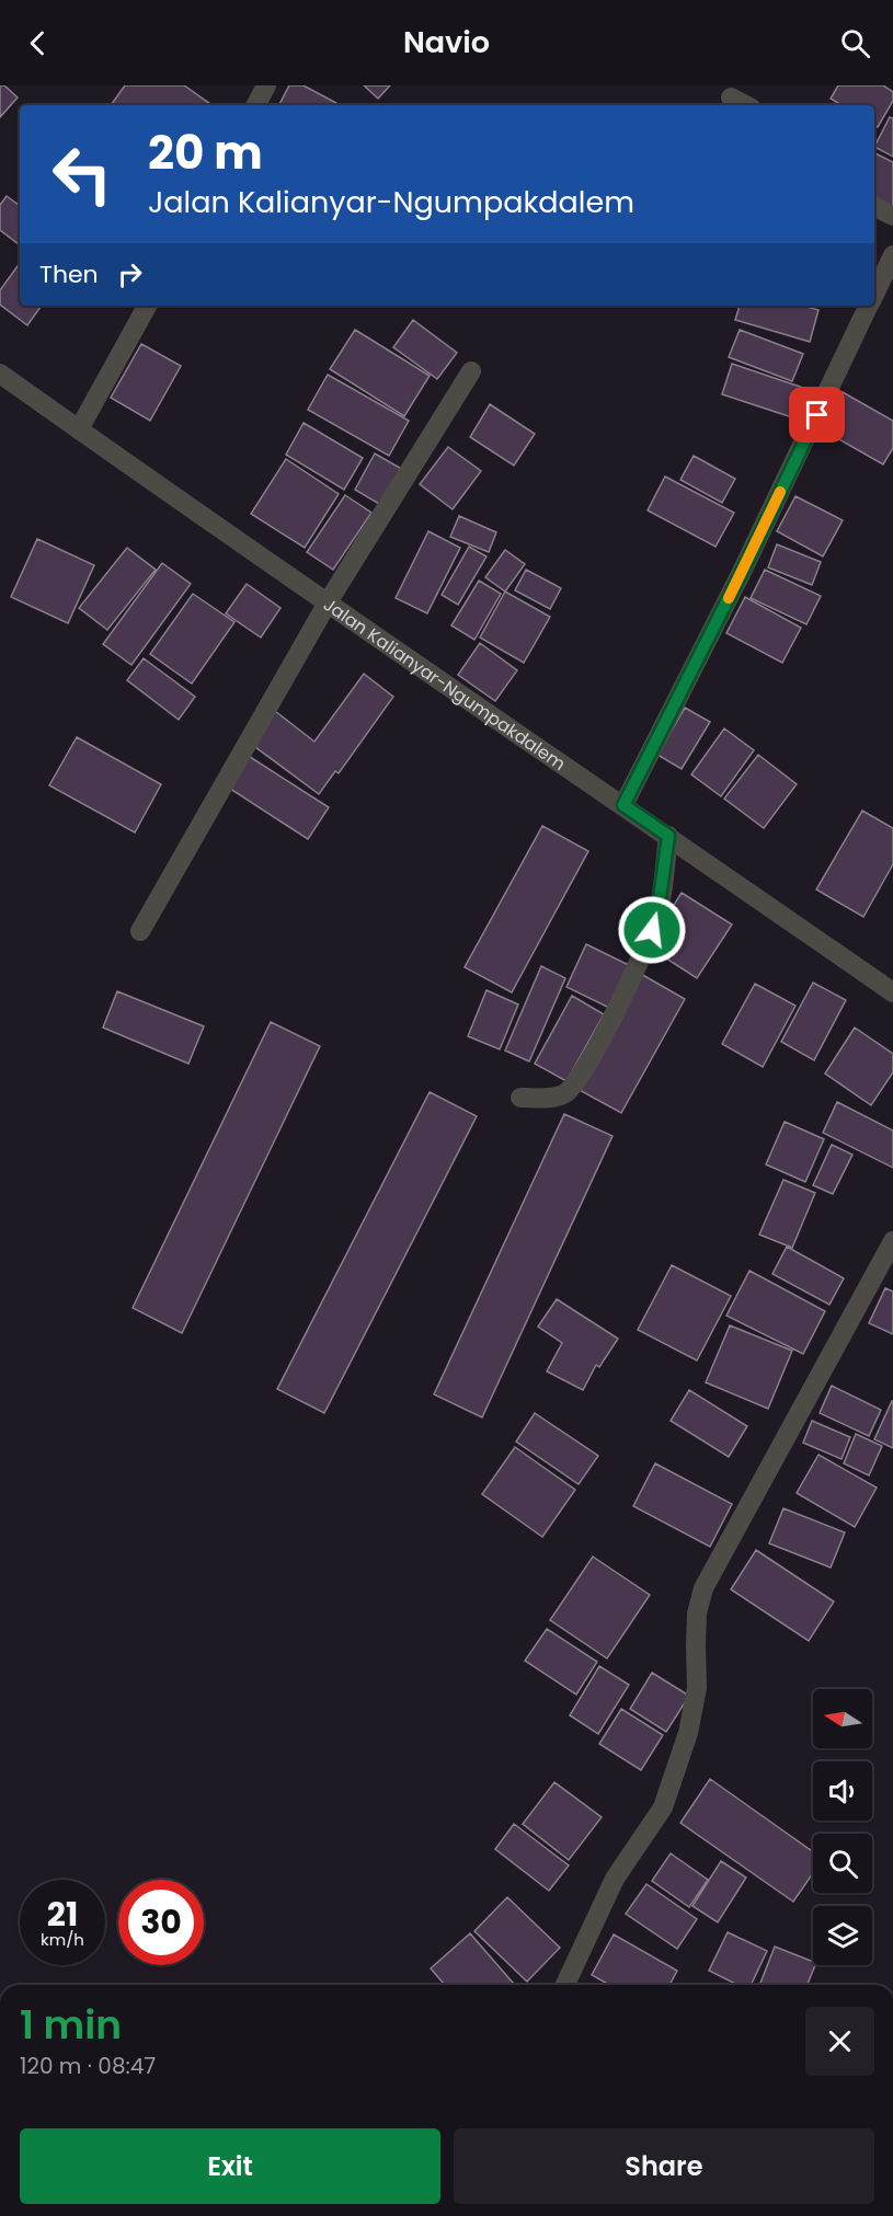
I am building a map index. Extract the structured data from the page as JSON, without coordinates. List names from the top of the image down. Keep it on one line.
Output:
{"streets":{"street":["Jalan Kalianyar-Ngumpakdalem"]},"north":"left","page":{"header":"Navio","turn":["20 m","Jalan Kalianyar-Ngumpakdalem"],"then":"Then","speed":"21 km/h","limit":"30","heading":["1 min","120 m · 08:47"],"buttons":["Exit","Share"]}}
